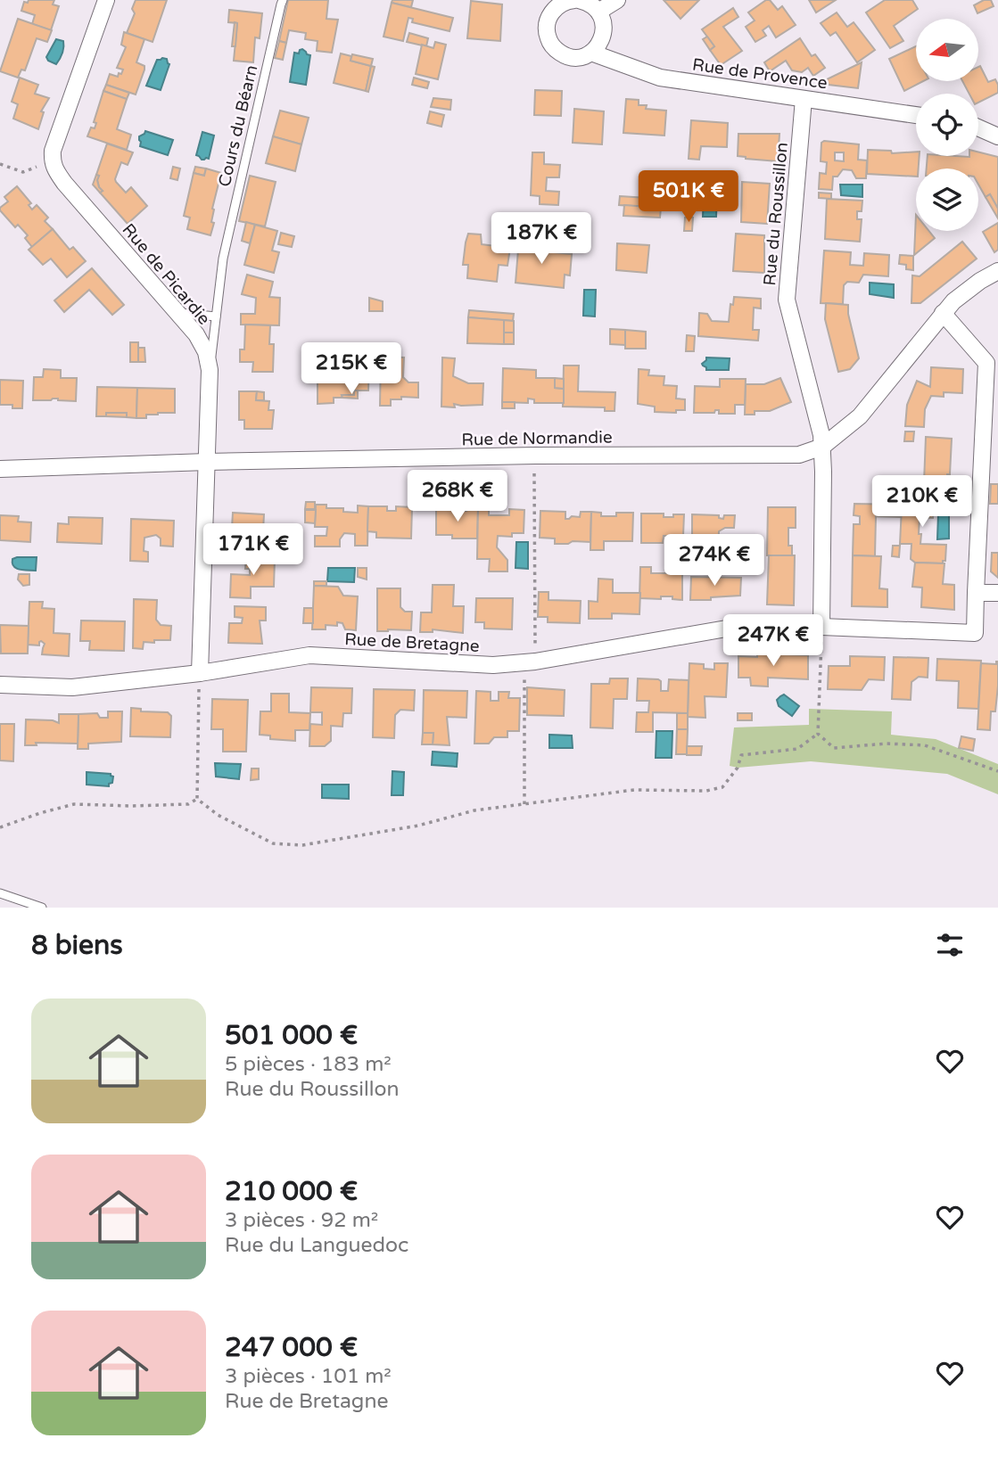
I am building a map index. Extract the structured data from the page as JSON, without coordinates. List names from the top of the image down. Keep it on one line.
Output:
{"streets":{"street":["Rue de Provence","Rue du Roussillon","Rue de Picardie","Rue de Normandie","Rue de Bretagne"],"lane":["Cours du Béarn"]},"crossings":[["Rue de Provence","Rue du Roussillon"],["Cours du Béarn","Rue de Picardie"],["Rue du Roussillon","Rue de Normandie"],["Rue du Roussillon","Rue de Bretagne"],["Rue de Picardie","Rue de Normandie"],["Rue de Picardie","Rue de Bretagne"]],"north":"left","page":{"price":["501K €","187K €","215K €","268K €","210K €","171K €","274K €","247K €"],"heading":"8 biens","list":[{"name":"501 000 €","note":"5 pièces · 183 m² · Rue du Roussillon"},{"name":"210 000 €","note":"3 pièces · 92 m² · Rue du Languedoc"},{"name":"247 000 €","note":"3 pièces · 101 m² · Rue de Bretagne"}]}}
